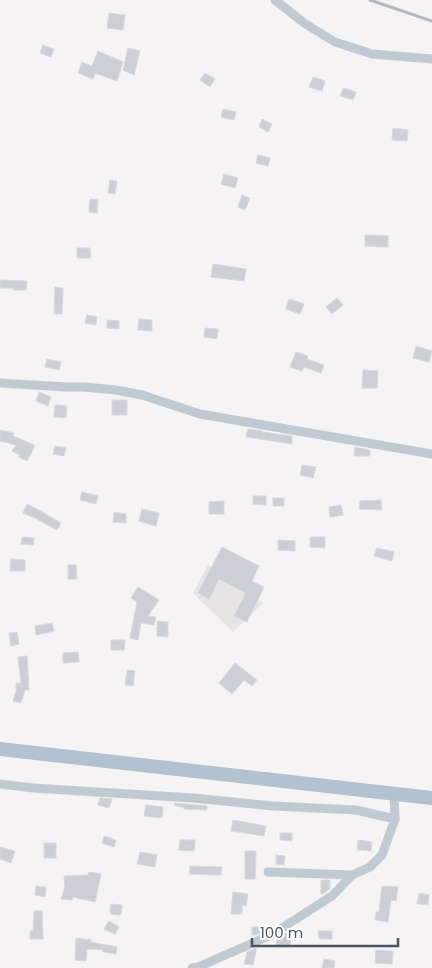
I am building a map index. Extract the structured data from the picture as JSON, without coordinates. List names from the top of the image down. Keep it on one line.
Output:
{"scale_bar":"100 m"}
